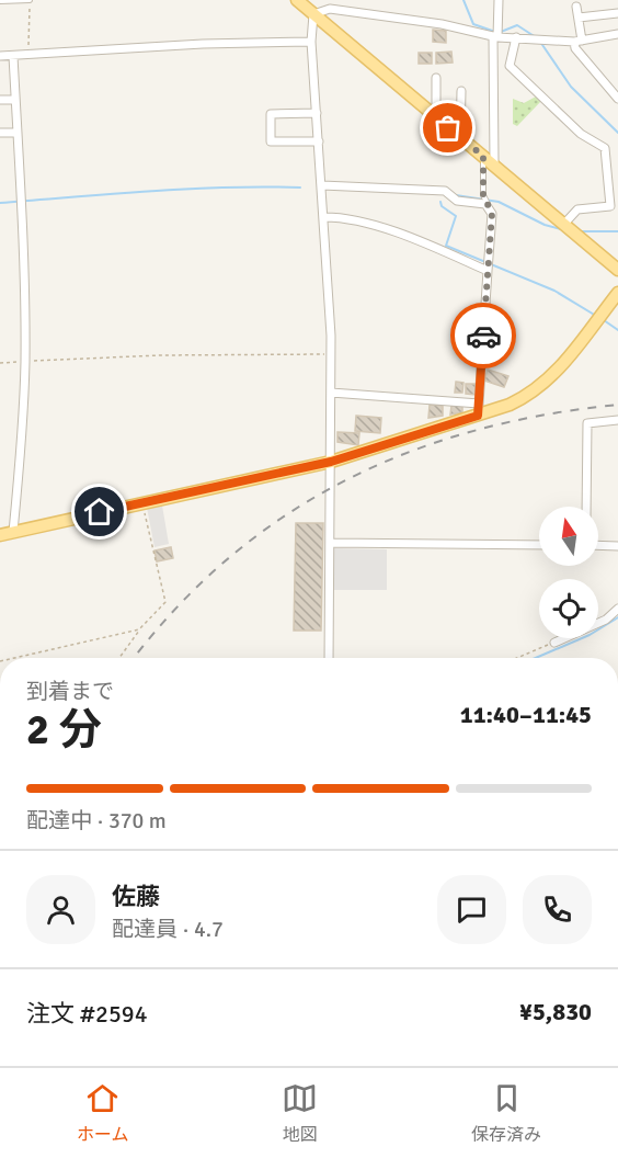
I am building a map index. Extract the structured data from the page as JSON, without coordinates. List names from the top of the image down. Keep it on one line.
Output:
{"north":"top","page":{"heading":["2 分","到着まで","11:40–11:45"],"panel":["佐藤","配達員 · 4.7","注文 #2594","¥5,830"],"bar":"配達中 · 370 m","tabs":["ホーム","地図","保存済み"]}}
